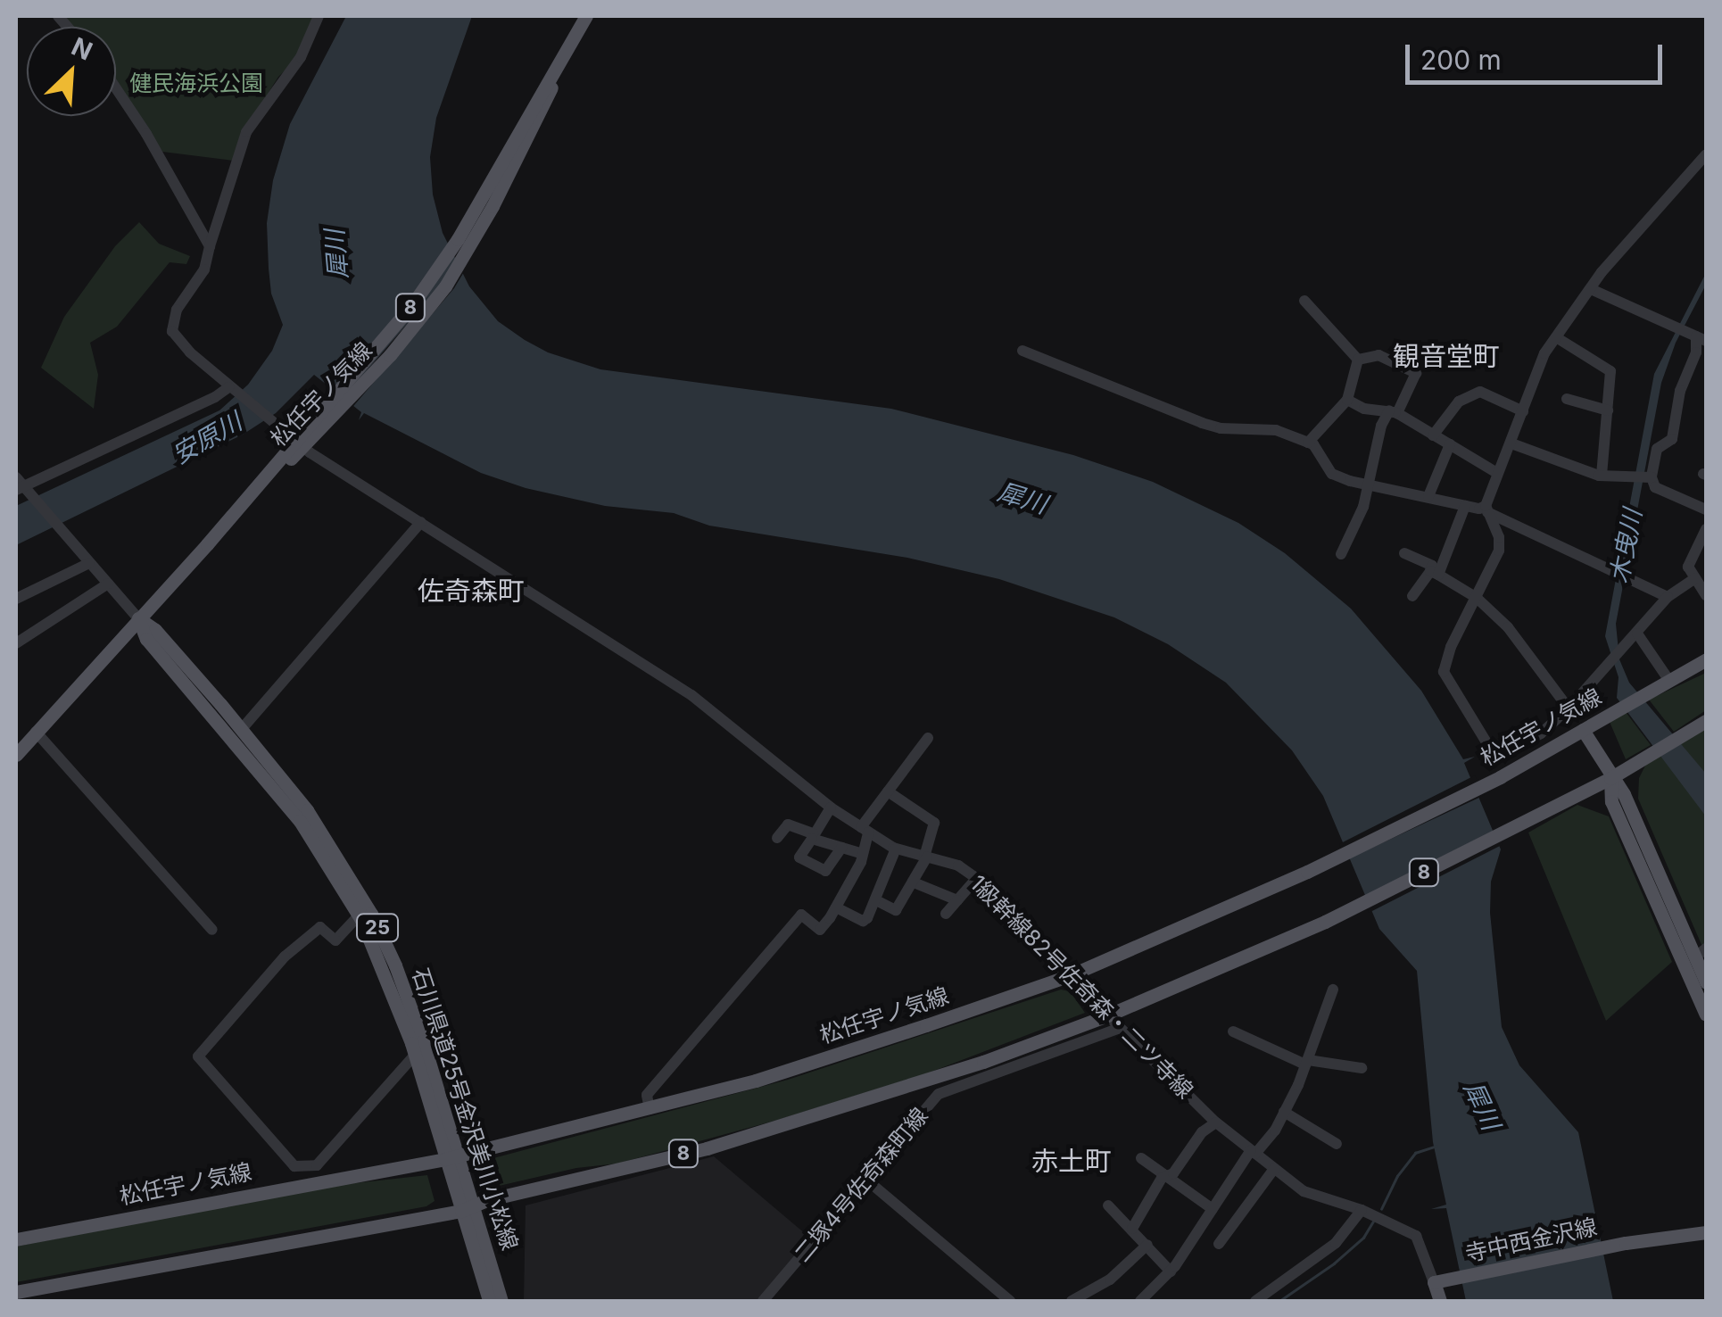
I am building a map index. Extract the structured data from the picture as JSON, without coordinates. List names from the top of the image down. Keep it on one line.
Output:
{"streets":{"main road":["8","松任宇ノ気線","25","石川県道25号金沢美川小松線","寺中西金沢線"],"street":["1級幹線82号佐奇森・二ツ寺線","二塚4号佐奇森町線"]},"crossings":[["8","1級幹線82号佐奇森・二ツ寺線"],["8","石川県道25号金沢美川小松線"],["松任宇ノ気線","1級幹線82号佐奇森・二ツ寺線"],["松任宇ノ気線","石川県道25号金沢美川小松線"],["1級幹線82号佐奇森・二ツ寺線","二塚4号佐奇森町線"],["1級幹線82号佐奇森・二ツ寺線","寺中西金沢線"]],"districts":["観音堂町","佐奇森町","赤土町"],"water":["犀川","安原川","木曳川"],"parks":["健民海浜公園"],"scale_bar":"200 m","north":"top right"}
